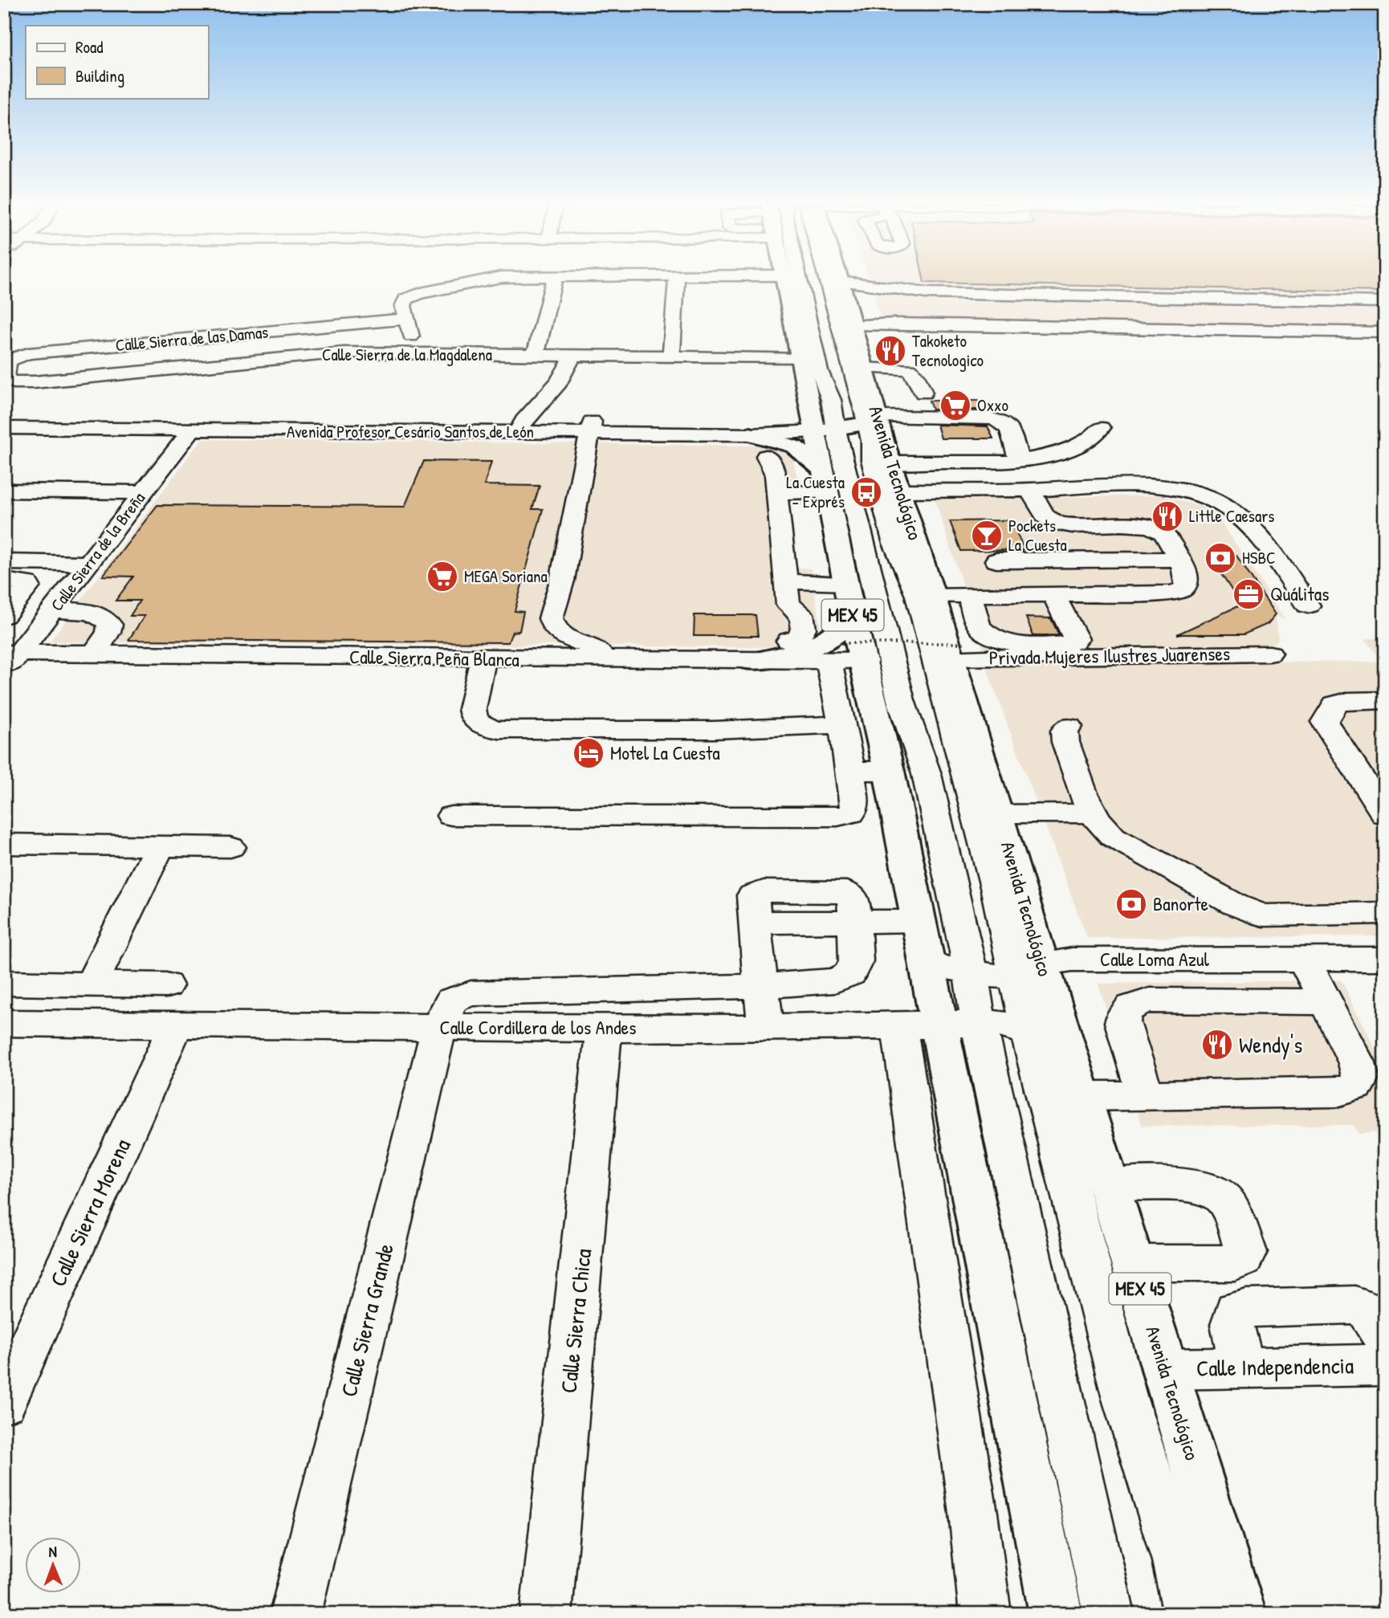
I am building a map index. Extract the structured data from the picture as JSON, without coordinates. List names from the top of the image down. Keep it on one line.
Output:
{"streets":{"main road":["Avenida Tecnológico","MEX 45"],"street":["Calle Sierra de las Damas","Calle Sierra de la Magdalena","Avenida Profesor Cesário Santos de León","Calle Sierra de la Breña","Privada Mujeres Ilustres Juarenses","Calle Sierra Peña Blanca","Calle Loma Azul","Calle Cordillera de los Andes","Calle Sierra Morena","Calle Sierra Grande","Calle Sierra Chica","Calle Independencia"]},"crossings":[["Calle Sierra de las Damas","Calle Sierra de la Magdalena"],["Calle Sierra de la Magdalena","MEX 45"],["Avenida Profesor Cesário Santos de León","Calle Sierra de la Breña"],["Avenida Profesor Cesário Santos de León","MEX 45"],["Avenida Tecnológico","Privada Mujeres Ilustres Juarenses"],["Avenida Tecnológico","Calle Loma Azul"],["Avenida Tecnológico","Calle Cordillera de los Andes"],["Avenida Tecnológico","Calle Independencia"],["Calle Sierra de la Breña","Calle Sierra Peña Blanca"],["MEX 45","Calle Sierra Peña Blanca"],["MEX 45","Calle Loma Azul"],["MEX 45","Calle Cordillera de los Andes"],["Calle Cordillera de los Andes","Calle Sierra Morena"],["Calle Cordillera de los Andes","Calle Sierra Grande"],["Calle Cordillera de los Andes","Calle Sierra Chica"]],"places":{"restaurant":["Takoketo Tecnologico","Little Caesars","Wendy's"],"supermarket":["Oxxo","MEGA Soriana"],"bus stop":["La Cuesta - Exprés"],"bar":["Pockets La Cuesta"],"bank":["HSBC","Banorte"],"office":["Quálitas"],"hotel":["Motel La Cuesta"]},"legend":["Road","Building"],"north":"top"}
